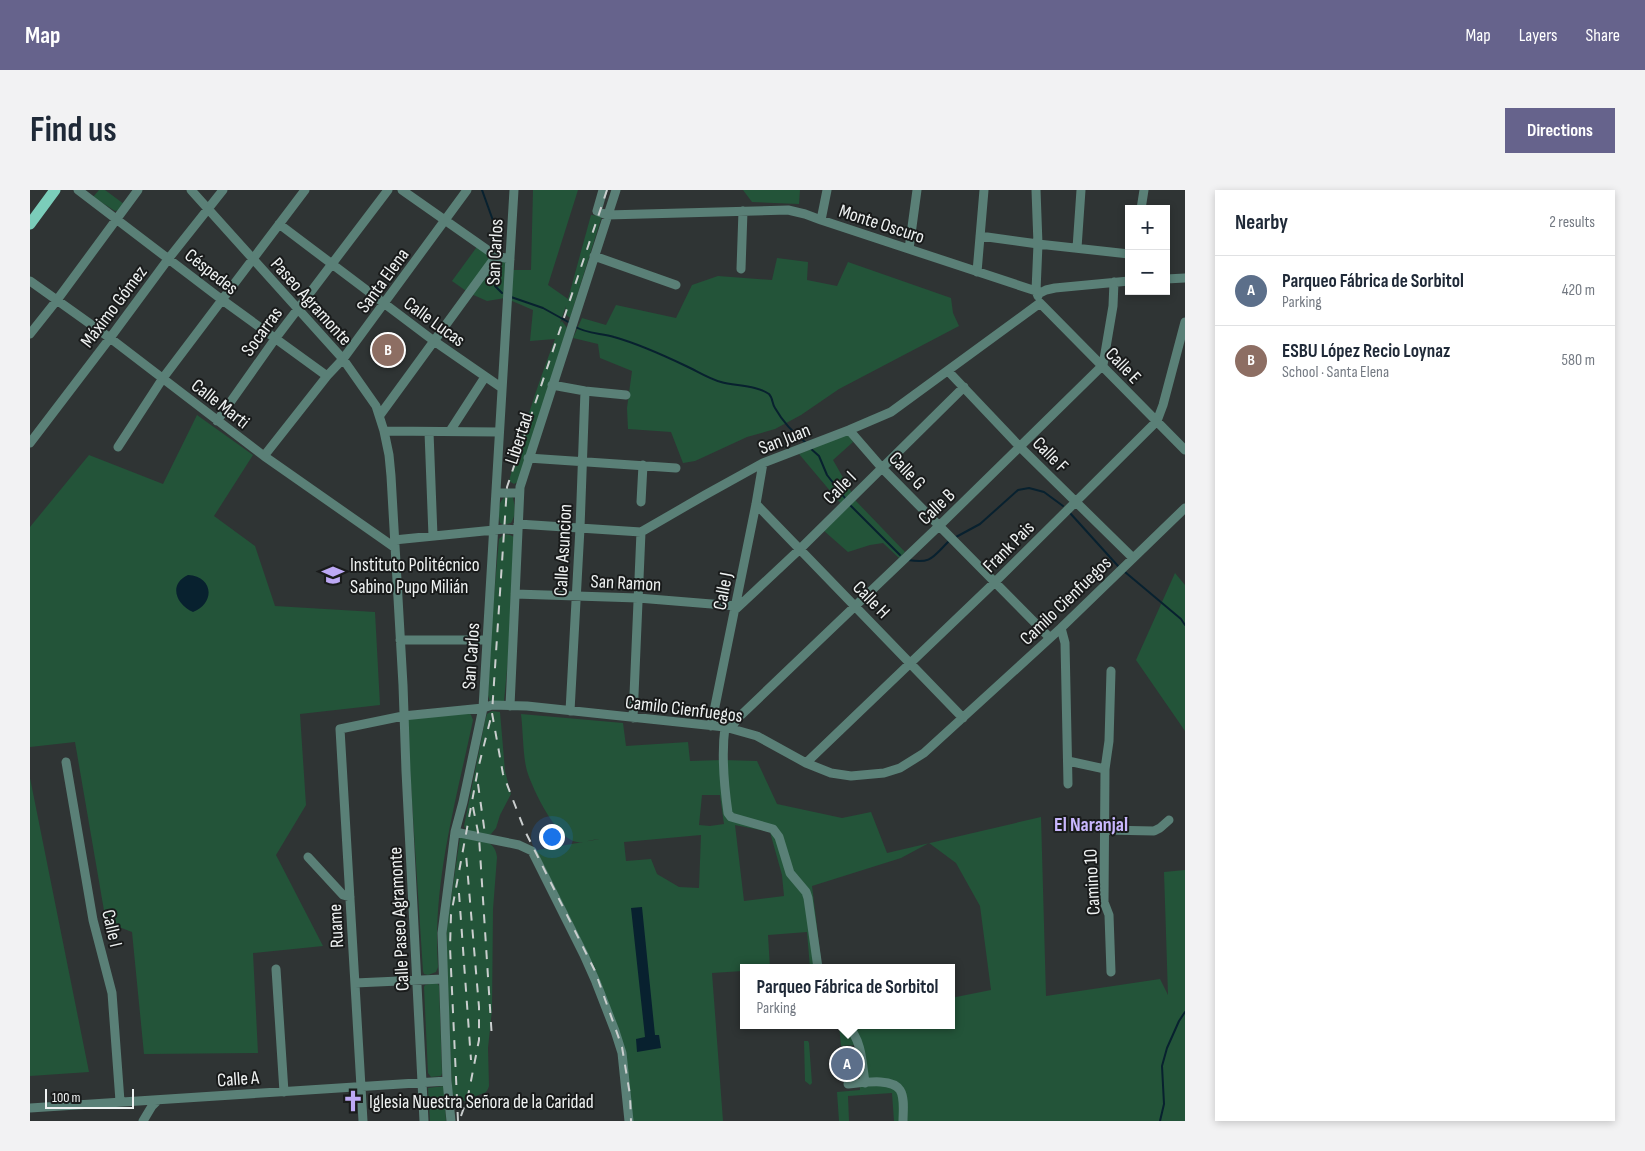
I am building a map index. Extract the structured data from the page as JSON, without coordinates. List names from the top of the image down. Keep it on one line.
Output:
{"streets":{"street":["Monte Oscuro","San Carlos","Céspedes","Santa Elena","Paseo Agramonte","Máximo Gómez","Calle Lucas","Socarras","Calle E","Calle Marti","Libertad","San Juan","Calle F","Calle G","Calle I","Calle B","Frank Pais","Calle Asuncion","San Ramon","Calle J","Calle H","Camilo Cienfuegos","Camino 10","Calle Paseo Agramonte","Ruame","Calle A"]},"crossings":[["Monte Oscuro","Calle E"],["Monte Oscuro","Libertad"],["Monte Oscuro","San Juan"],["San Carlos","Calle Lucas"],["San Carlos","Camilo Cienfuegos"],["San Carlos","Calle A"],["Céspedes","Santa Elena"],["Céspedes","Máximo Gómez"],["Céspedes","Socarras"],["Santa Elena","Paseo Agramonte"],["Santa Elena","Calle Lucas"],["Santa Elena","Calle Marti"],["Paseo Agramonte","Máximo Gómez"],["Paseo Agramonte","Socarras"],["Paseo Agramonte","Calle Marti"],["Paseo Agramonte","Camilo Cienfuegos"],["Paseo Agramonte","Calle Paseo Agramonte"],["Máximo Gómez","Calle Marti"],["Calle Lucas","Socarras"],["Socarras","Calle Marti"],["Calle E","San Juan"],["Calle E","Calle B"],["Calle E","Frank Pais"],["Libertad","San Ramon"],["Libertad","Camilo Cienfuegos"],["San Juan","Calle F"],["San Juan","Calle G"],["San Juan","Calle J"],["Calle F","Calle I"],["Calle F","Calle B"],["Calle F","Frank Pais"],["Calle F","Camilo Cienfuegos"],["Calle G","Calle I"],["Calle G","Calle B"],["Calle G","Frank Pais"],["Calle G","Camilo Cienfuegos"],["Calle I","San Ramon"],["Calle I","Calle J"],["Calle I","Calle H"],["Calle I","Calle A"],["Calle B","Calle H"],["Calle B","Camilo Cienfuegos"],["Frank Pais","Calle H"],["Frank Pais","Camilo Cienfuegos"],["Calle Asuncion","San Ramon"],["Calle Asuncion","Camilo Cienfuegos"],["San Ramon","Calle J"],["Calle J","Calle H"],["Calle J","Camilo Cienfuegos"],["Calle H","Camilo Cienfuegos"],["Camilo Cienfuegos","Calle Paseo Agramonte"],["Camilo Cienfuegos","Ruame"],["Calle Paseo Agramonte","Calle A"],["Ruame","Calle A"]],"districts":["El Naranjal"],"places":{"school or university":["Instituto Politécnico Sabino Pupo Milián"],"church":["Iglesia Nuestra Señora de la Caridad"]},"scale_bar":"100 m","page":{"header":"Map","nav":["Map","Layers","Share"],"buttons":"Directions","title":"Find us","heading":["Nearby","2 results"],"map_buttons":["+","−"],"list":[{"mark":"A","name":"Parqueo Fábrica de Sorbitol","note":"Parking","value":"420 m"},{"mark":"B","name":"ESBU López Recio Loynaz","note":"School · Santa Elena","value":"580 m"}],"pins":["B","A"],"popup":["Parqueo Fábrica de Sorbitol","Parking"],"scale":"100 m"}}
